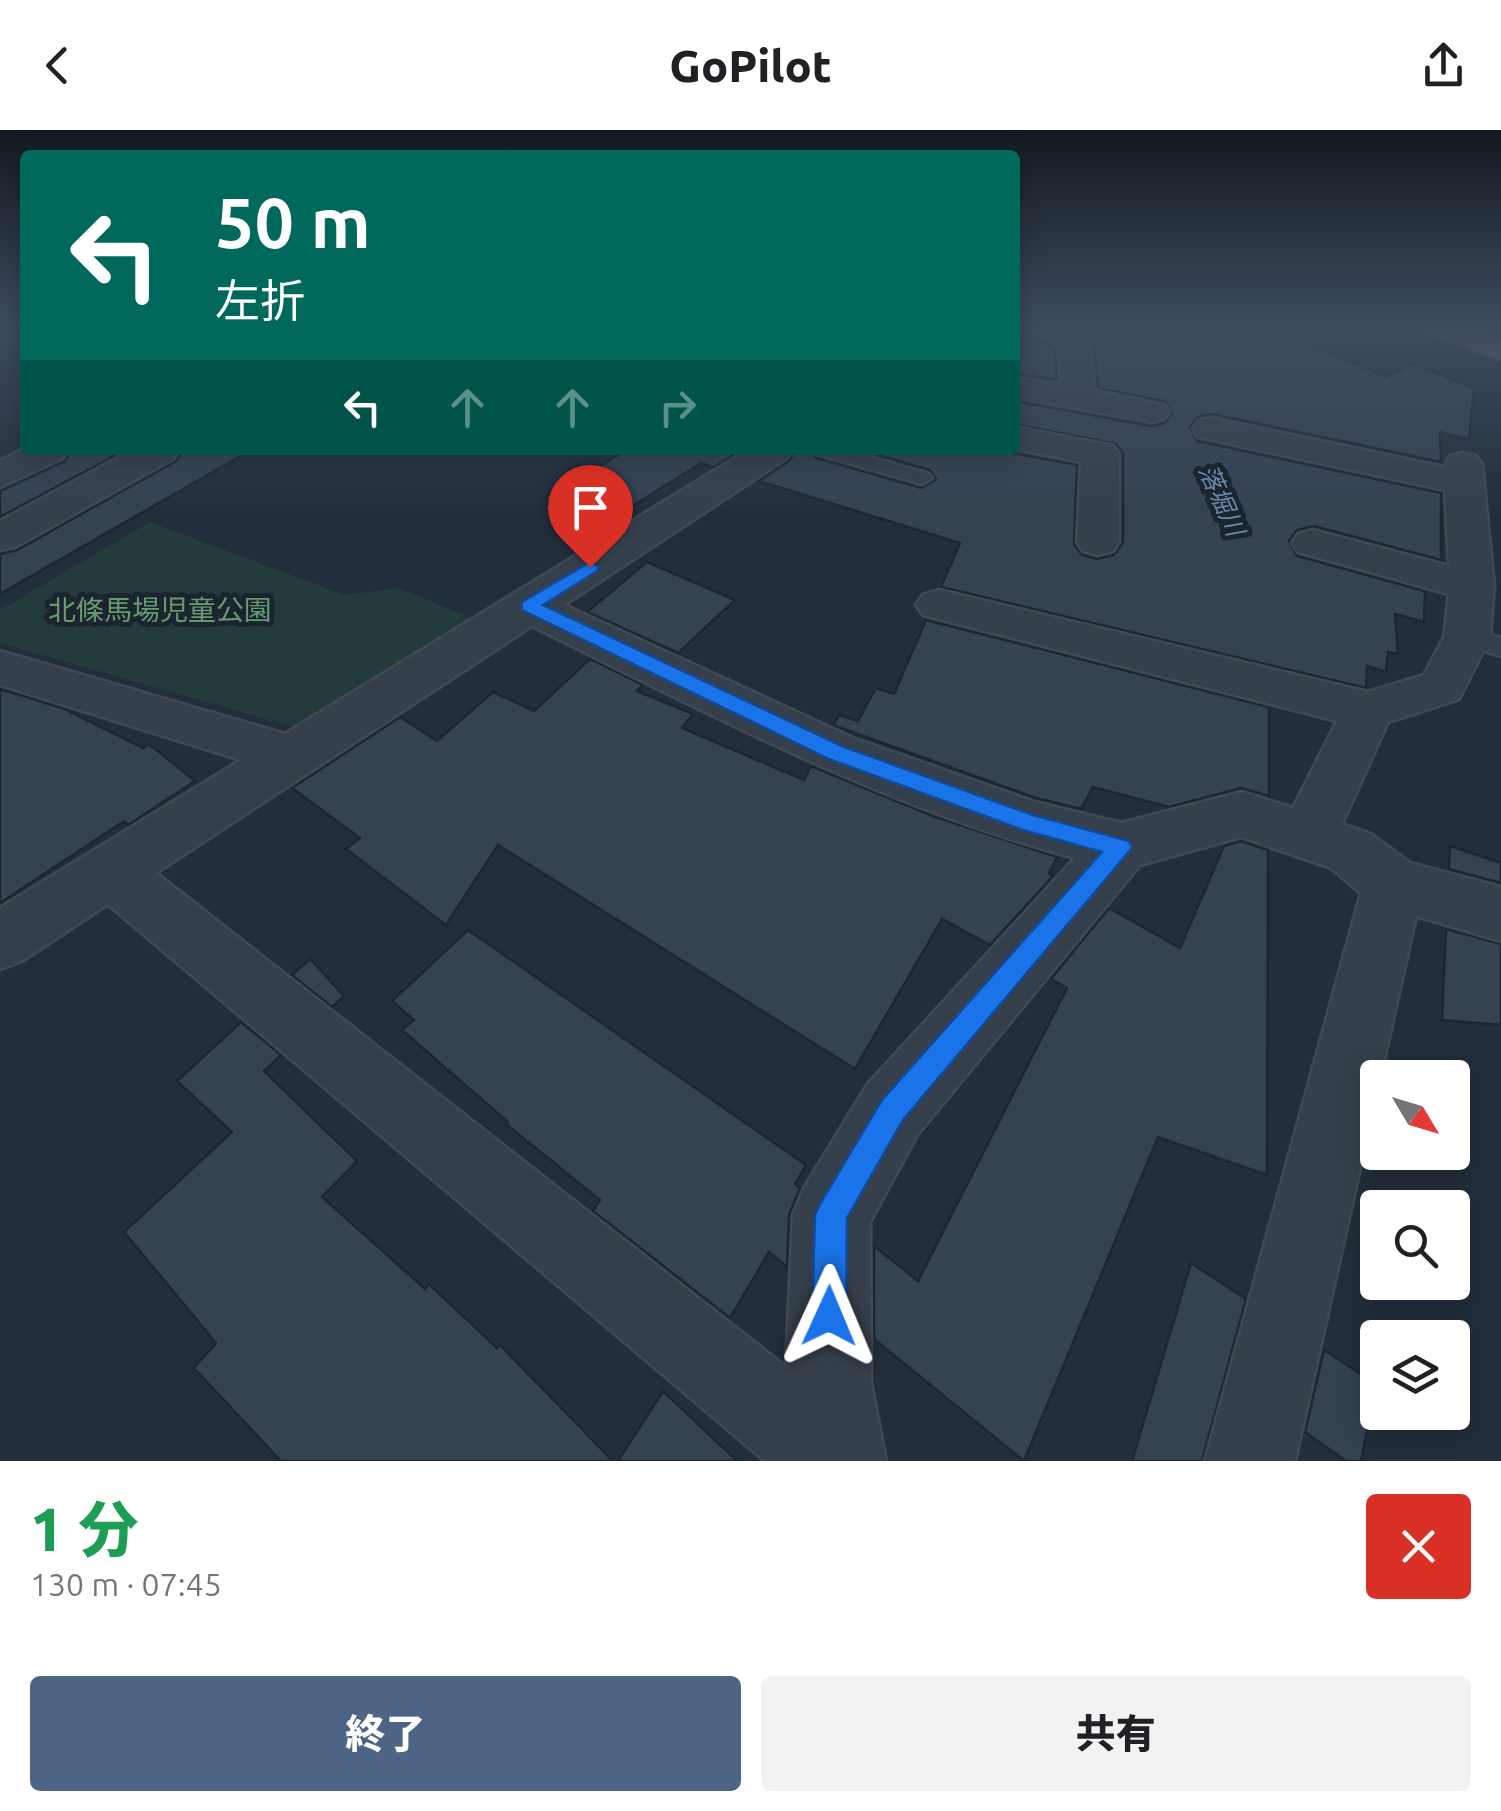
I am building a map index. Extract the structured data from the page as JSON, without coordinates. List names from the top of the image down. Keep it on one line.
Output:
{"water":["落堀川"],"parks":["北條馬場児童公園"],"north":"bottom right","page":{"header":"GoPilot","turn":["50 m","左折"],"heading":["1 分","130 m · 07:45"],"buttons":["終了","共有"]}}
